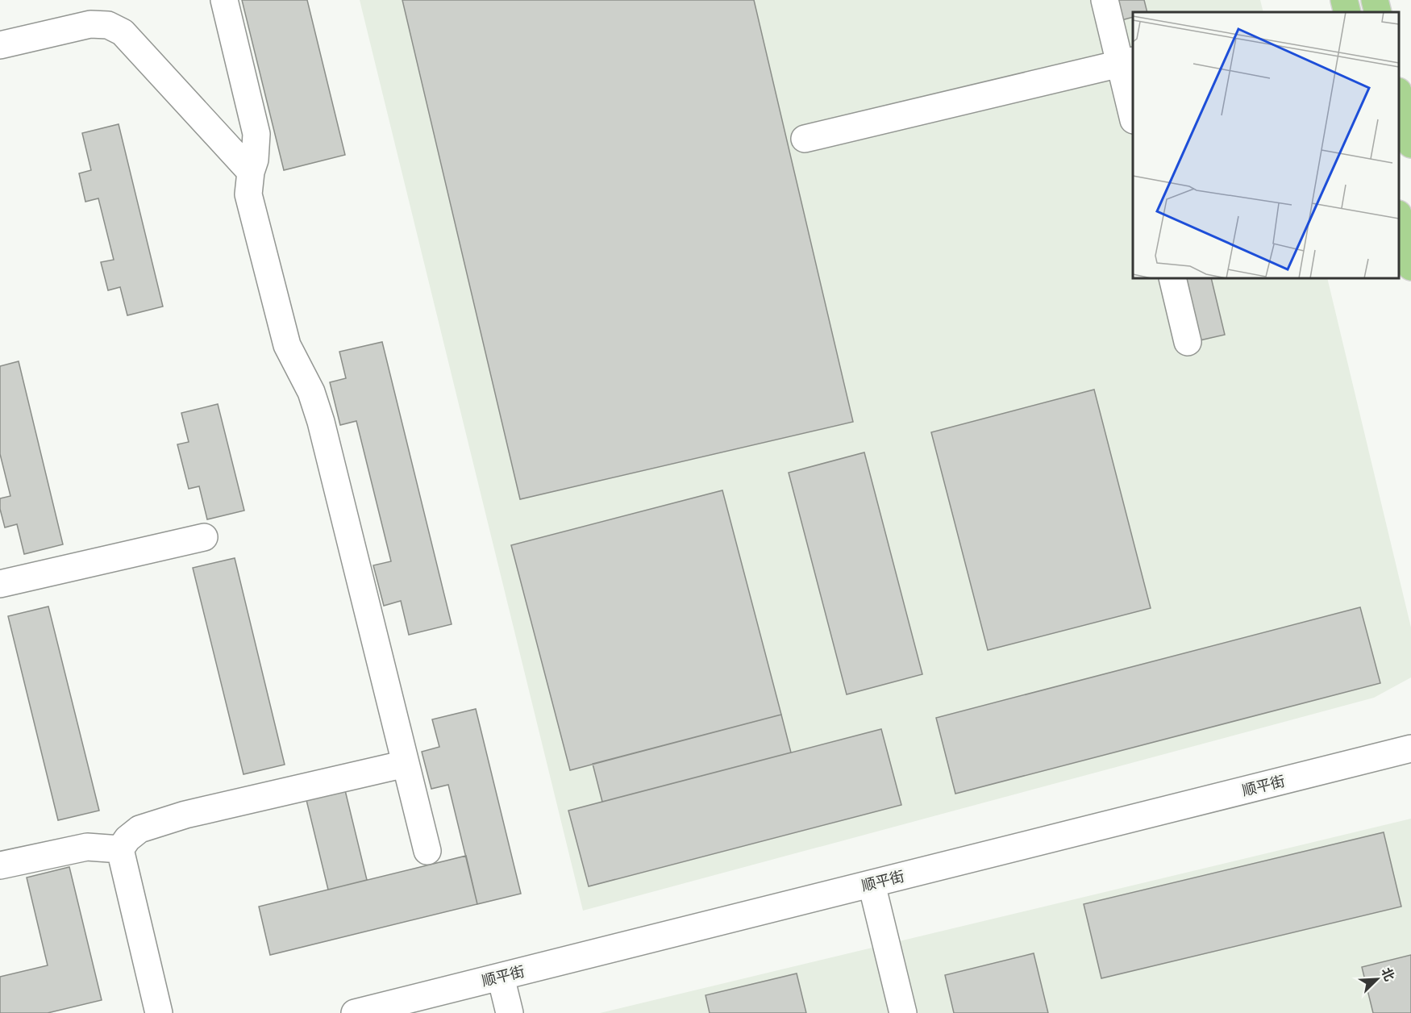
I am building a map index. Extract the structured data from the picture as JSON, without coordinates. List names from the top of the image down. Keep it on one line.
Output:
{"streets":{"street":["顺平街"]},"north":"top right"}
